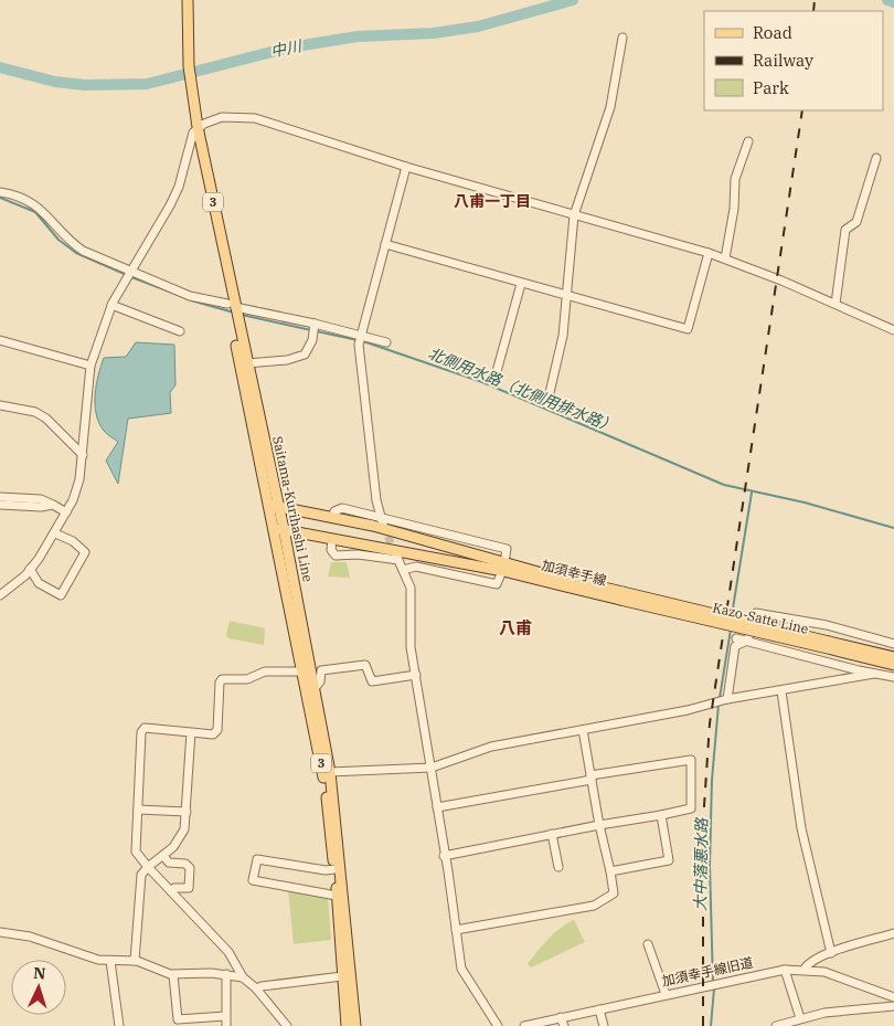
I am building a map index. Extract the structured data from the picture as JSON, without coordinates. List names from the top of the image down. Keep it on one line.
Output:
{"streets":{"main road":["3","Saitama-Kurihashi Line","加須幸手線","Kazo-Satte Line"],"street":["加須幸手線旧道"]},"crossings":[["加須幸手線","Kazo-Satte Line"]],"districts":["八甫一丁目","八甫"],"water":["中川","北側用水路（北側用排水路）","大中落悪水路"],"legend":["Road","Railway","Park"],"north":"top"}
